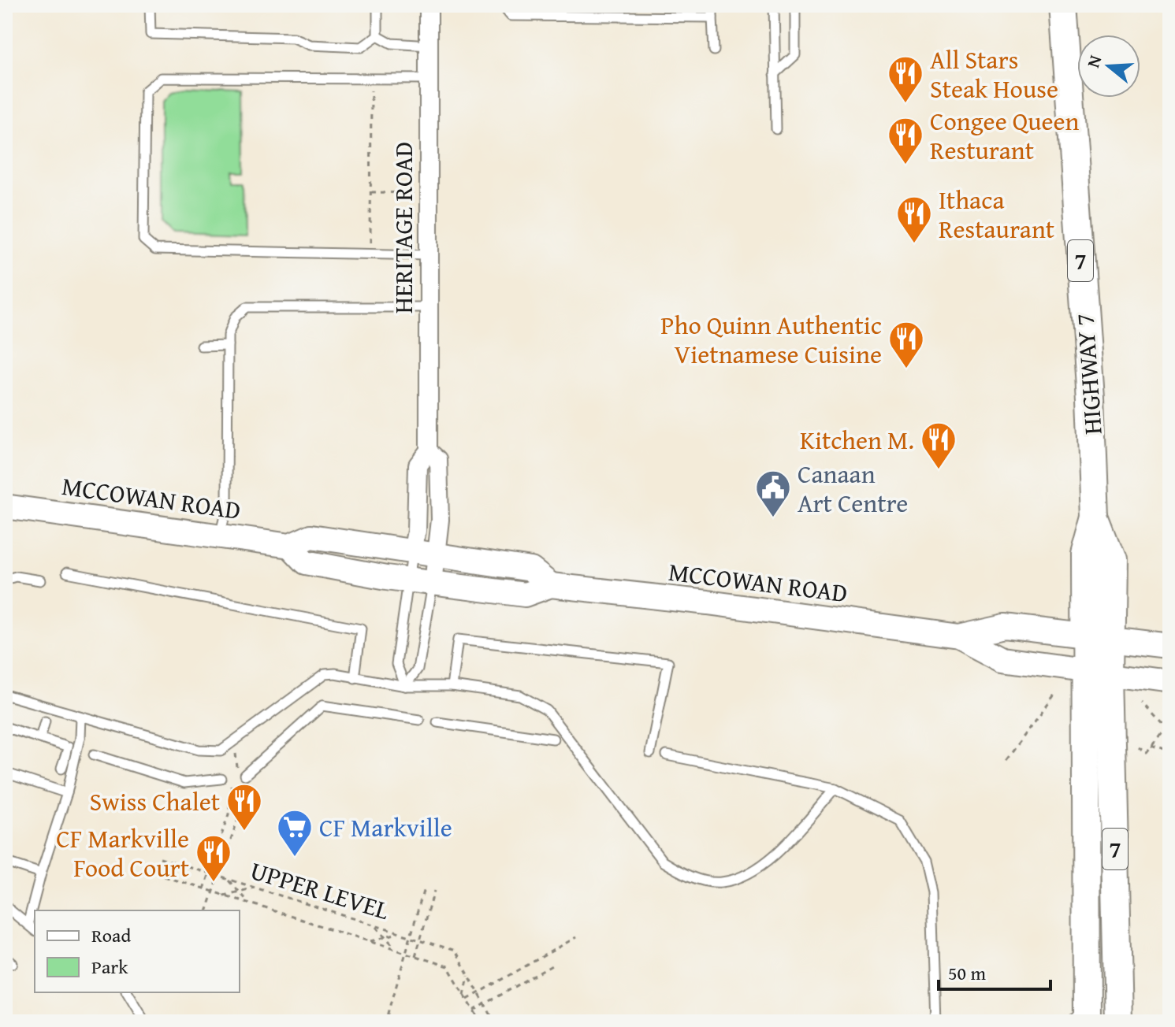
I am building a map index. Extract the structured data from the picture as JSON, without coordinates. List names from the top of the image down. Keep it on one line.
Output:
{"streets":{"main road":["7","HIGHWAY 7","MCCOWAN ROAD"],"street":["HERITAGE ROAD"],"path":["UPPER LEVEL"]},"crossings":[["HERITAGE ROAD","MCCOWAN ROAD"],["HIGHWAY 7","MCCOWAN ROAD"]],"places":{"restaurant":["All Stars Steak House","Congee Queen Resturant","Ithaca Restaurant","Pho Quinn Authentic Vietnamese Cuisine","Kitchen M.","Swiss Chalet","CF Markville Food Court"],"public building":["Canaan Art Centre"],"supermarket":["CF Markville"]},"legend":["Road","Park"],"scale_bar":"50 m","north":"left"}
